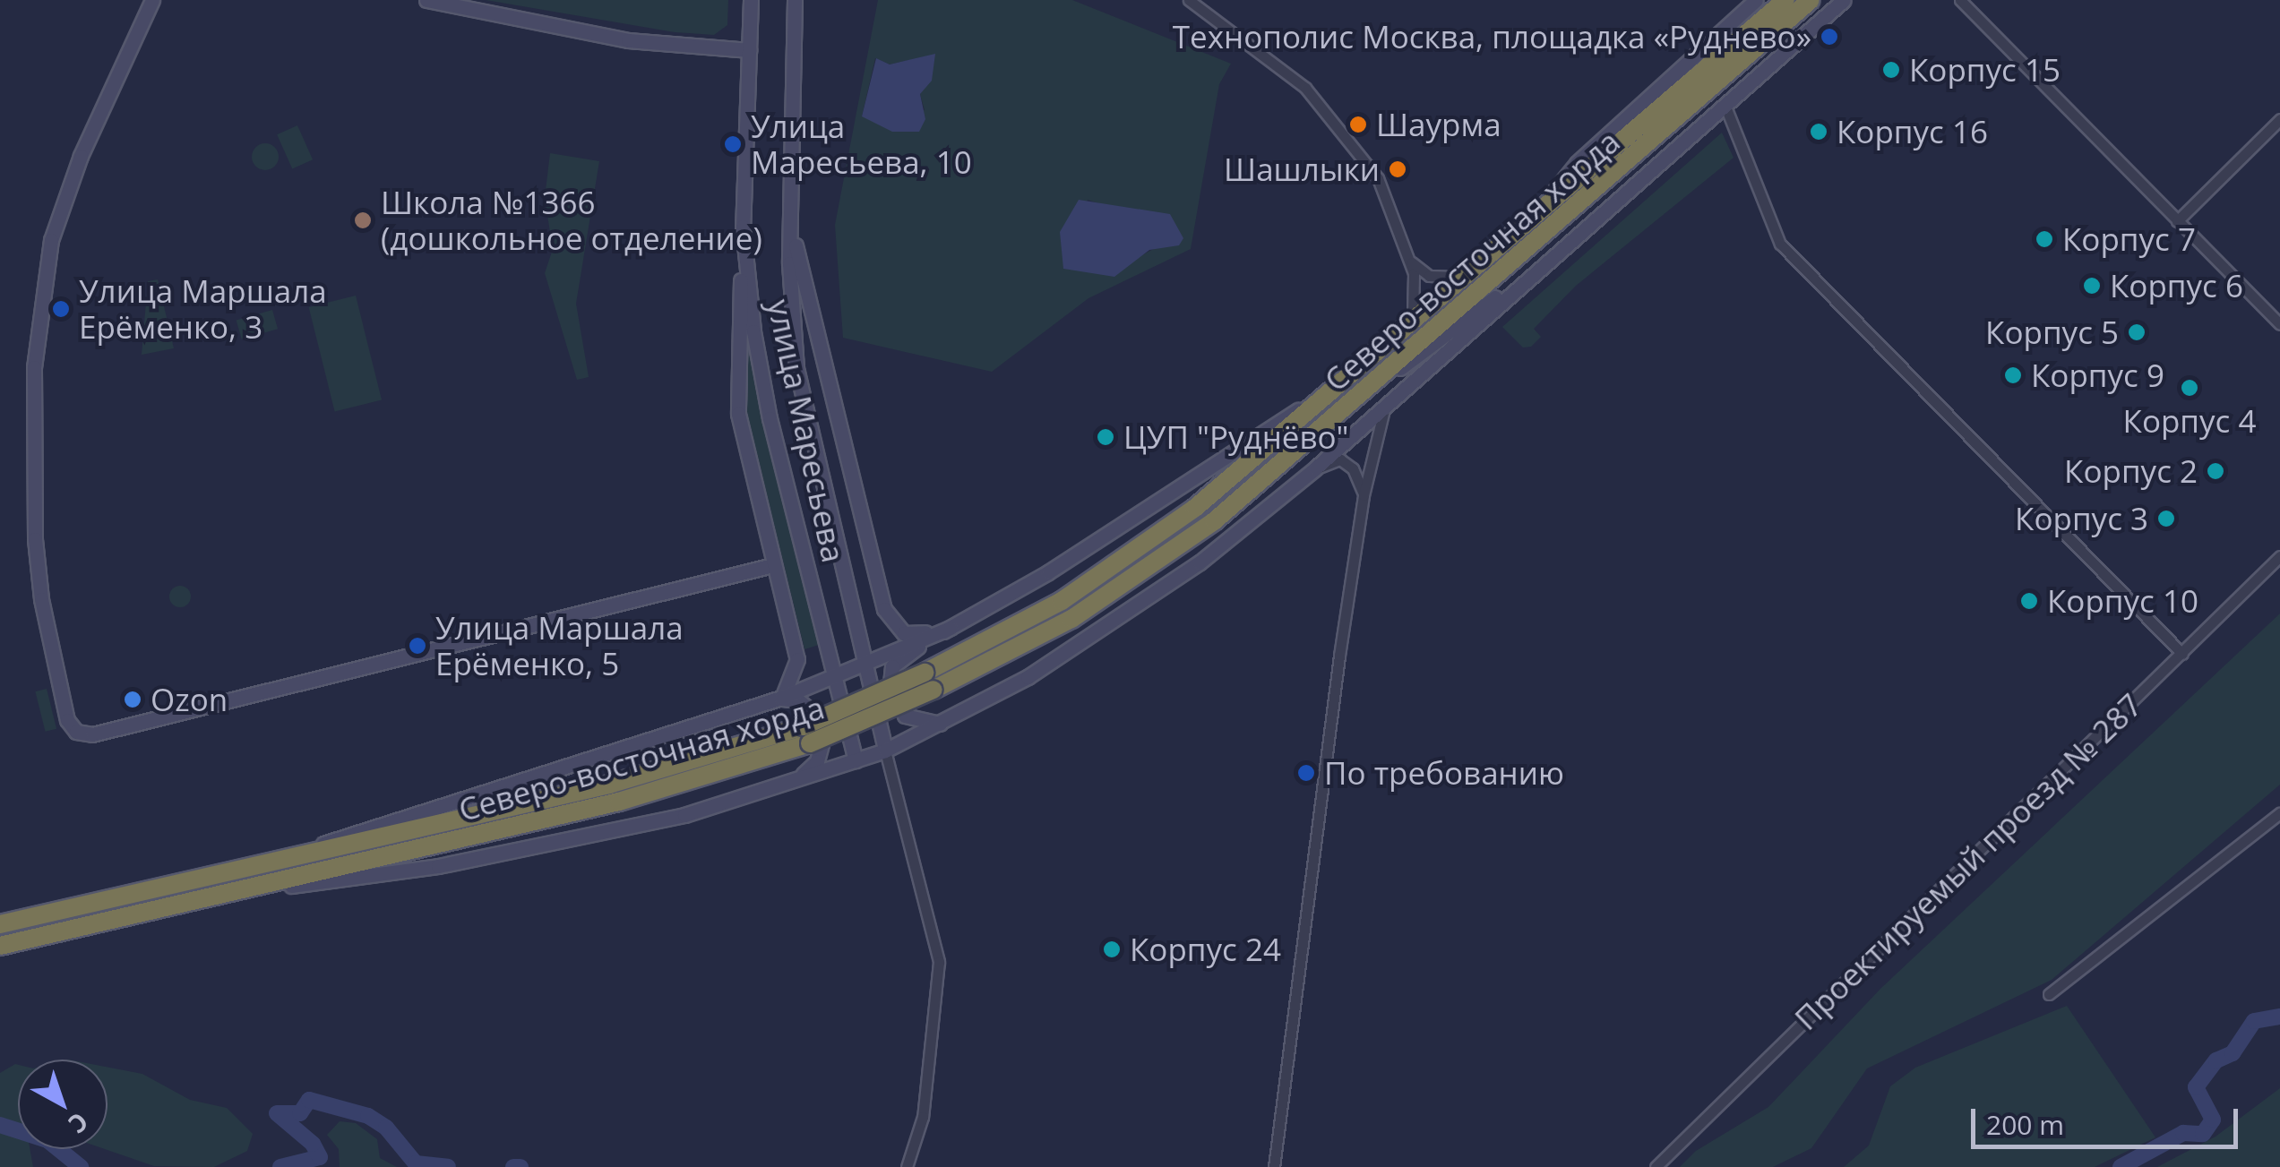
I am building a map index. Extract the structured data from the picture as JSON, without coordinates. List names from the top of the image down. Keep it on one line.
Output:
{"streets":{"highway":["Северо-восточная хорда"],"street":["улица Маресьева","Проектируемый проезд № 287"]},"places":["Технополис Москва, площадка «Руднево»","Корпус 15","Шаурма","Корпус 16","Улица Маресьева, 10","Шашлыки","Школа №1366 (дошкольное отделение)","Корпус 7","Корпус 6","Улица Маршала Ерёменко, 3","Корпус 5","Корпус 9","Корпус 4","ЦУП \"Руднёво\"","Корпус 2","Корпус 3","Корпус 10","Улица Маршала Ерёменко, 5","Ozon","По требованию","Корпус 24"],"scale_bar":"200 m","north":"bottom right"}
